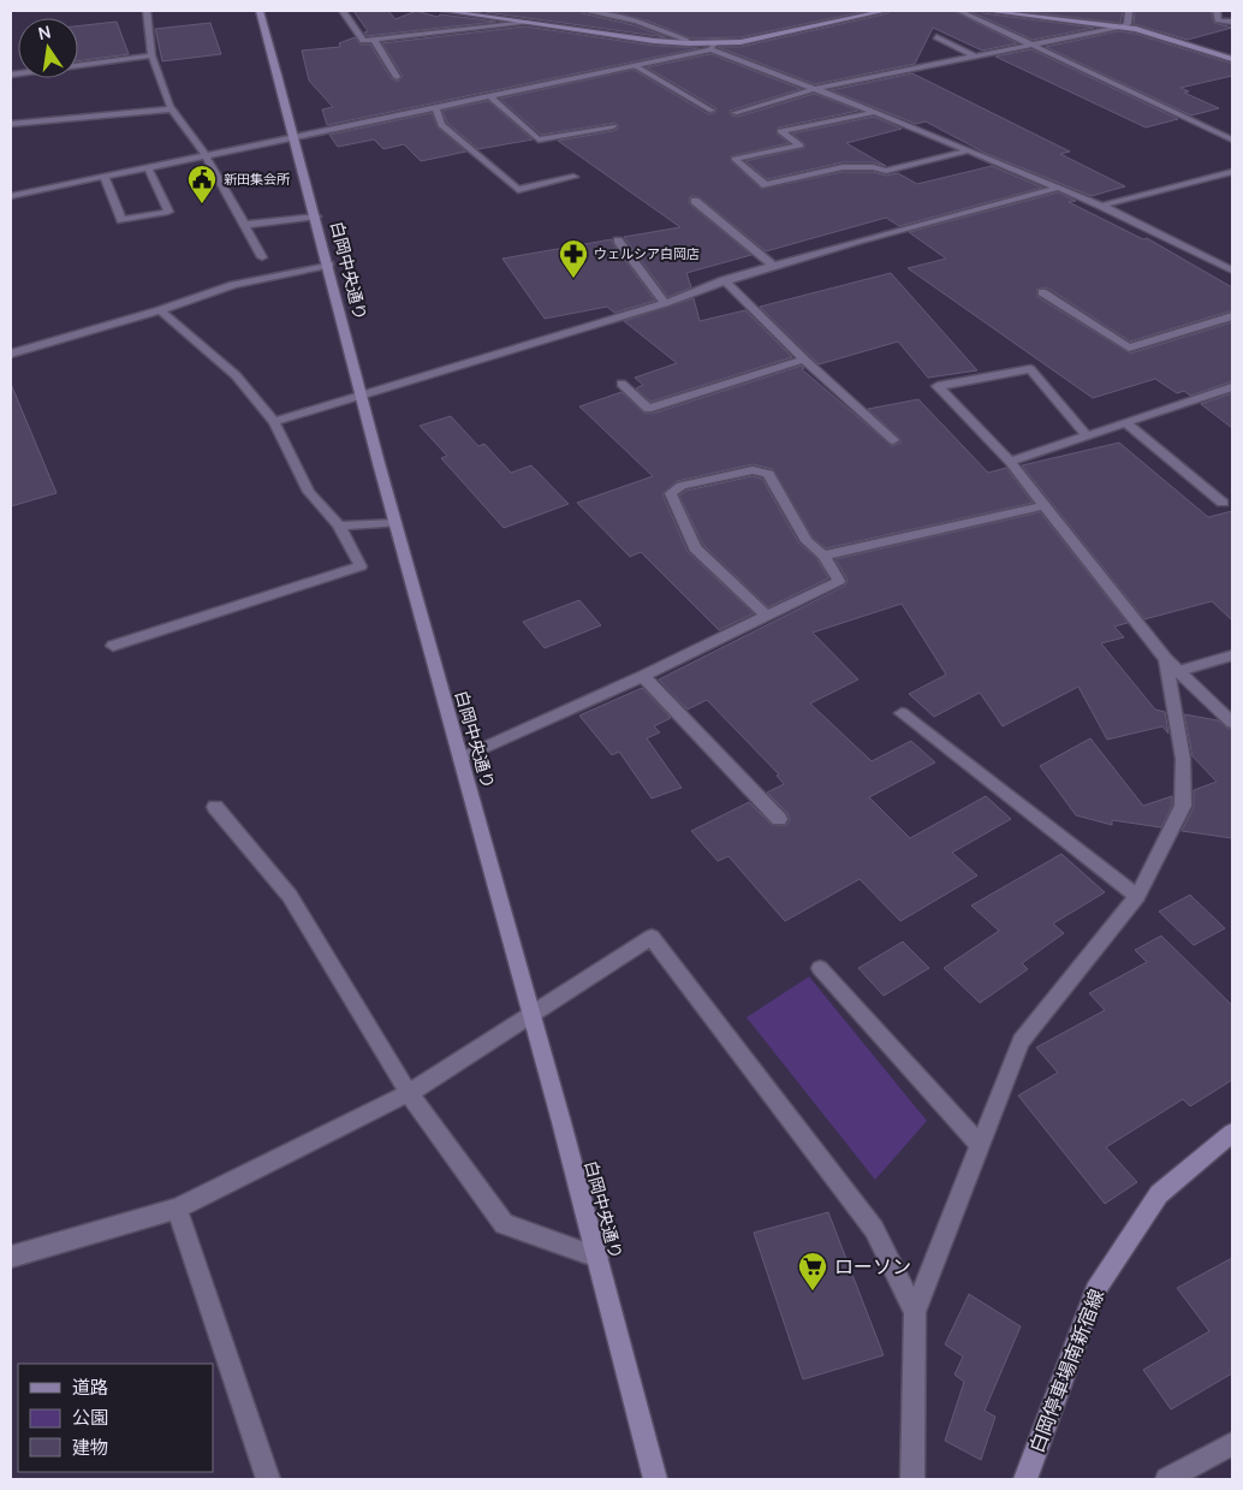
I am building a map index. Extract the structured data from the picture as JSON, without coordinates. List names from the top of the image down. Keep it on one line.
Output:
{"streets":{"street":["白岡中央通り","白岡停車場南新宿線"]},"places":{"public building":["新田集会所"],"pharmacy":["ウェルシア白岡店"],"supermarket":["ローソン"]},"legend":["道路","公園","建物"],"north":"top"}
